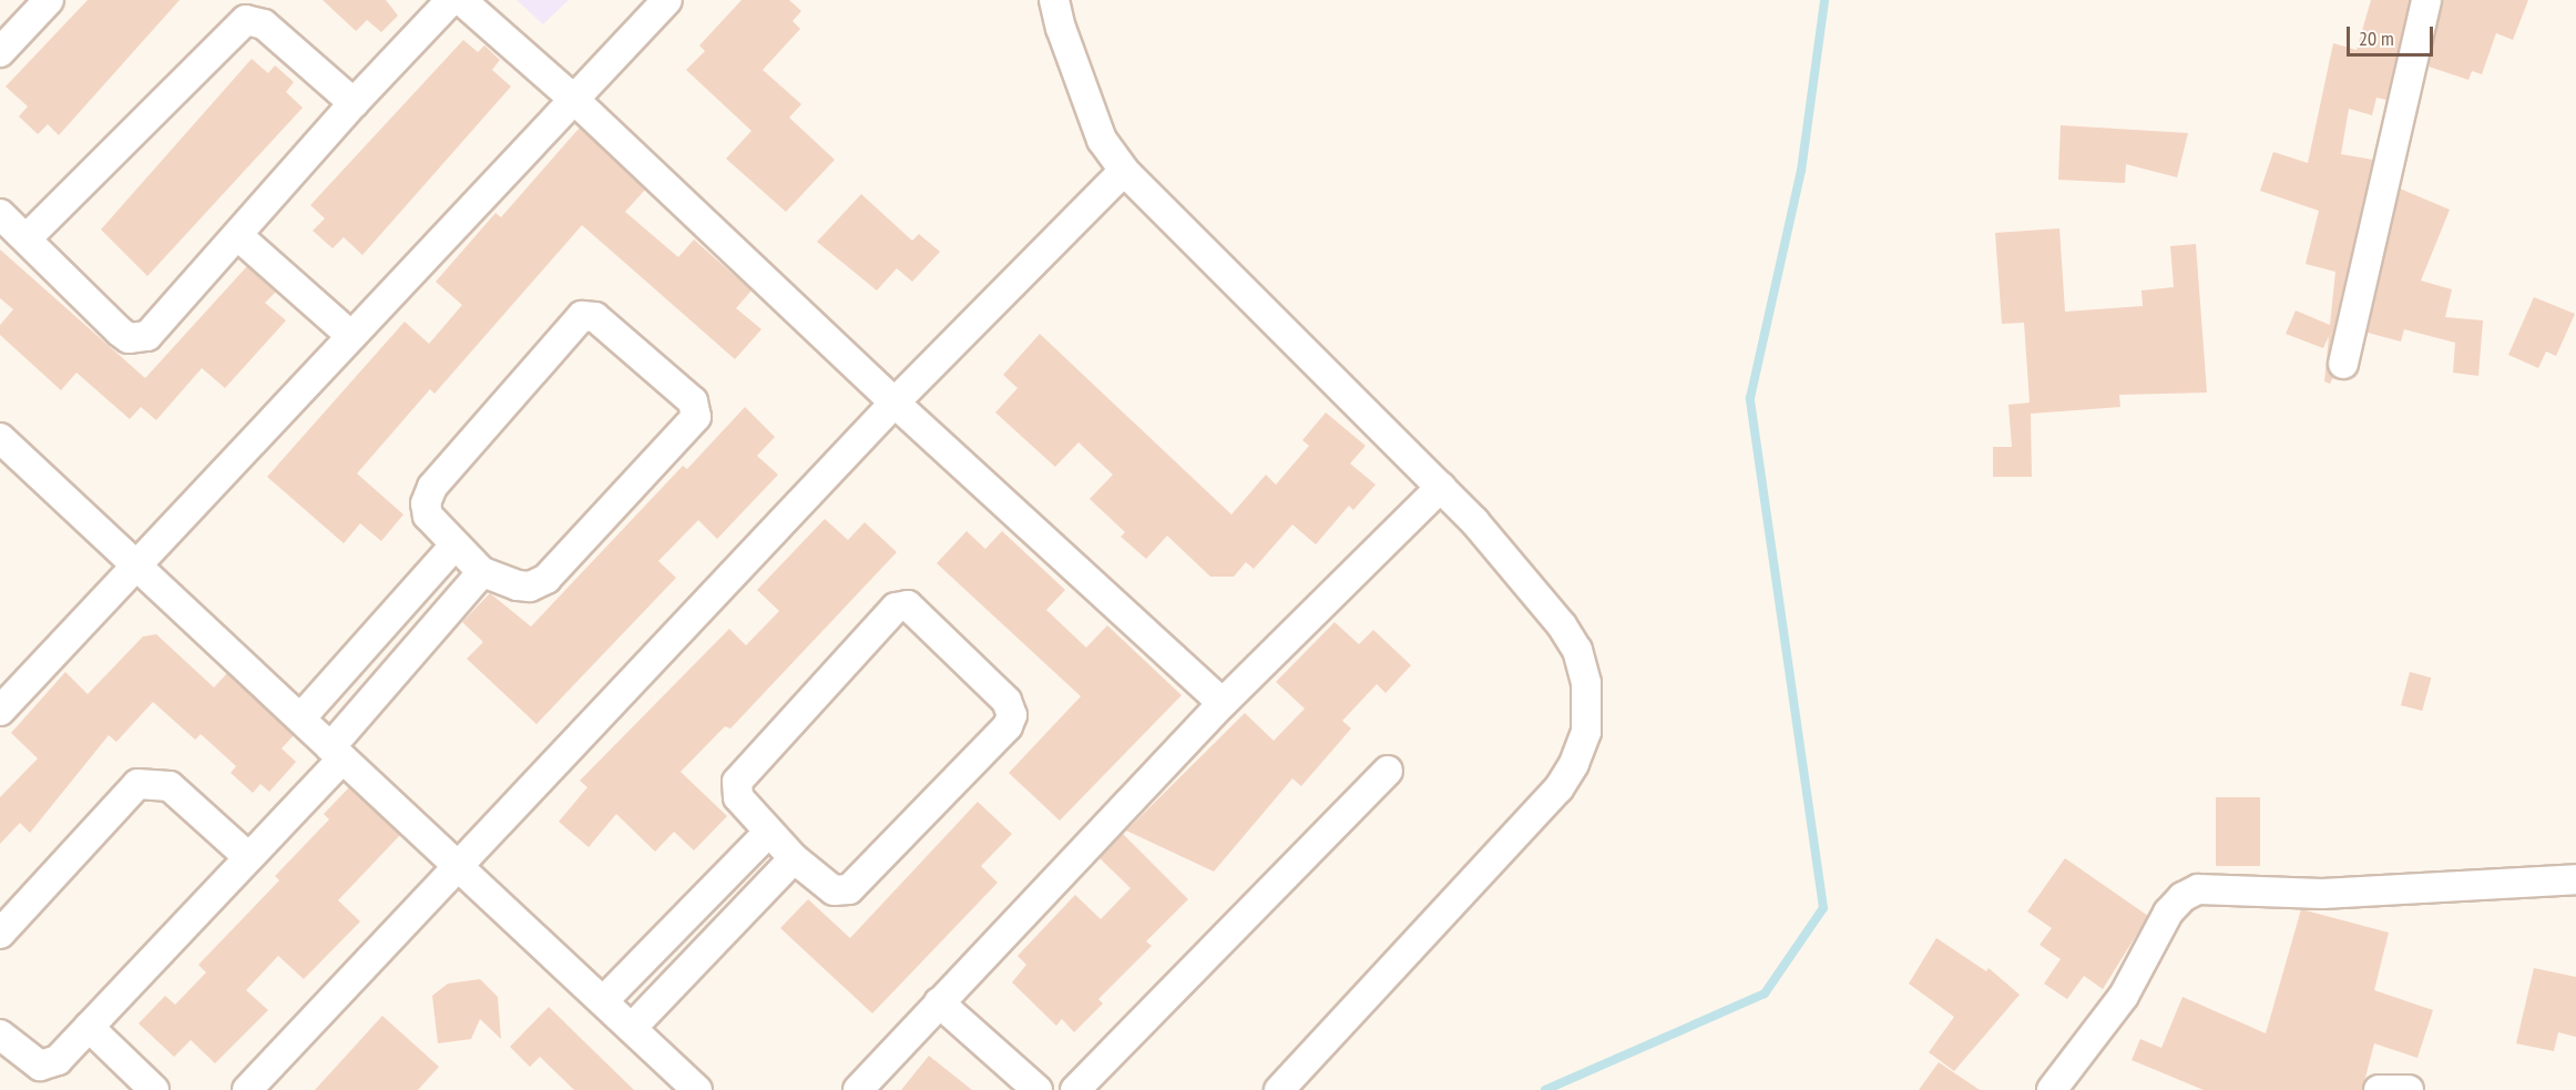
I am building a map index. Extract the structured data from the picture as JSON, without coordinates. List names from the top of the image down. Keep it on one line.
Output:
{"scale_bar":"20 m"}
